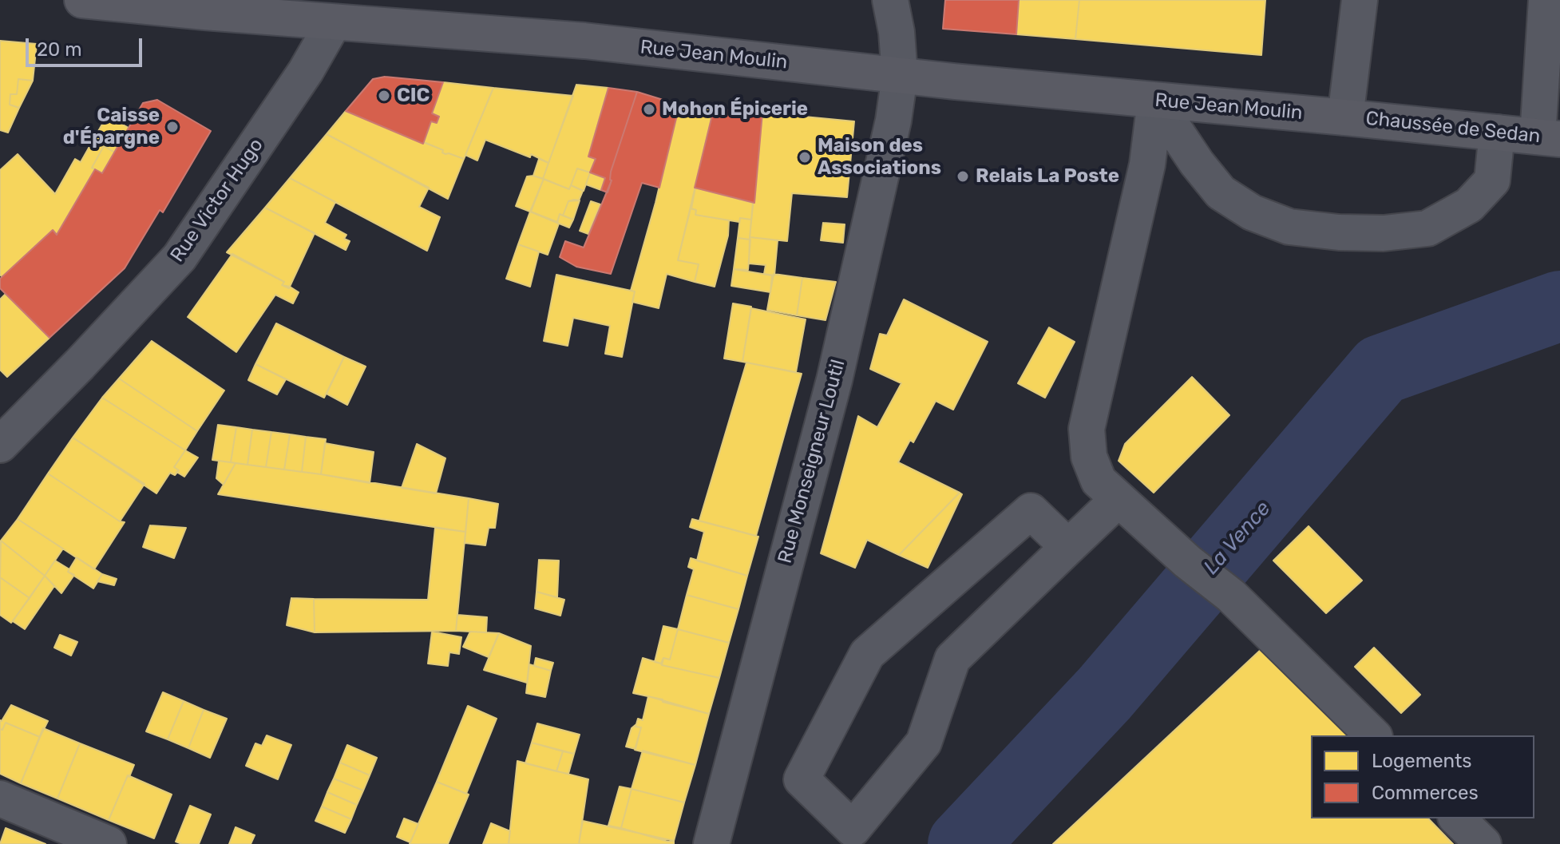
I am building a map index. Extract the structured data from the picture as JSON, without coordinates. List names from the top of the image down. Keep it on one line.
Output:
{"streets":{"main road":["Rue Jean Moulin","Chaussée de Sedan"],"street":["Rue Victor Hugo","Rue Monseigneur Loutil"]},"crossings":[["Rue Jean Moulin","Chaussée de Sedan"],["Rue Jean Moulin","Rue Victor Hugo"],["Rue Jean Moulin","Rue Monseigneur Loutil"]],"water":["La Vence"],"places":["CIC","Mohon Épicerie","Caisse d'Épargne","Maison des Associations","Relais La Poste"],"legend":["Logements","Commerces"],"scale_bar":"20 m"}
